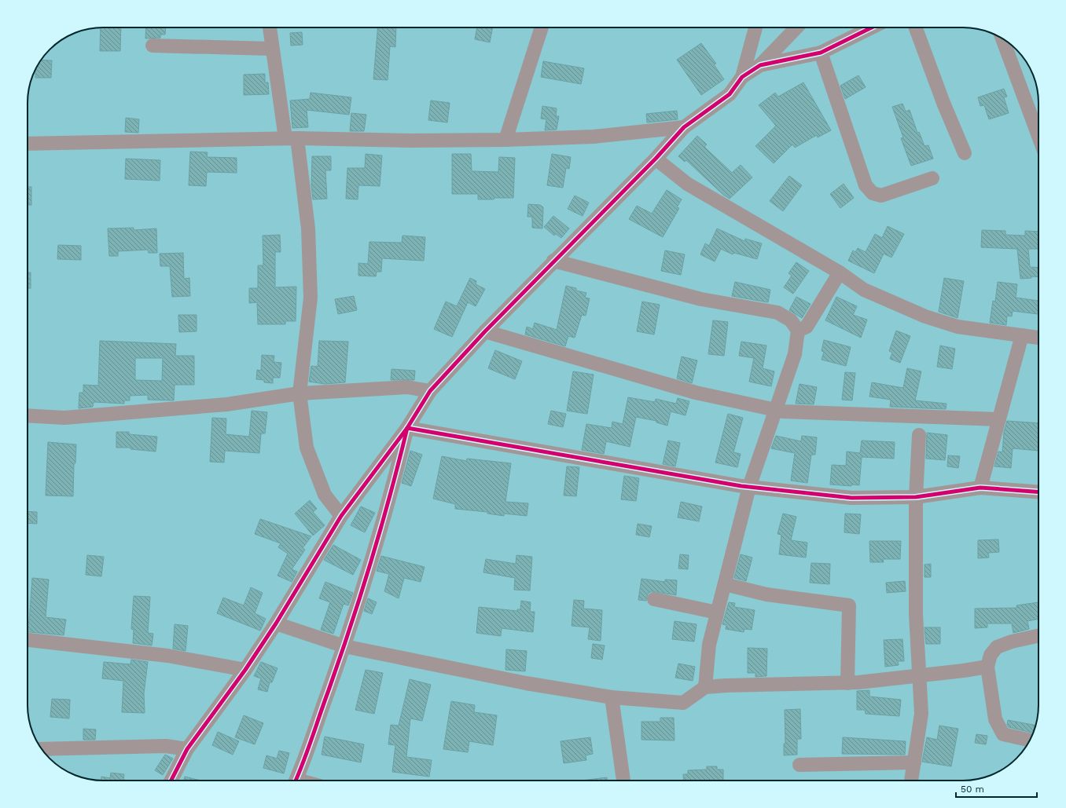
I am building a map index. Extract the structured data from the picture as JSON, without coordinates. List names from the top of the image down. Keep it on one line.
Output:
{"scale_bar":"50 m"}
